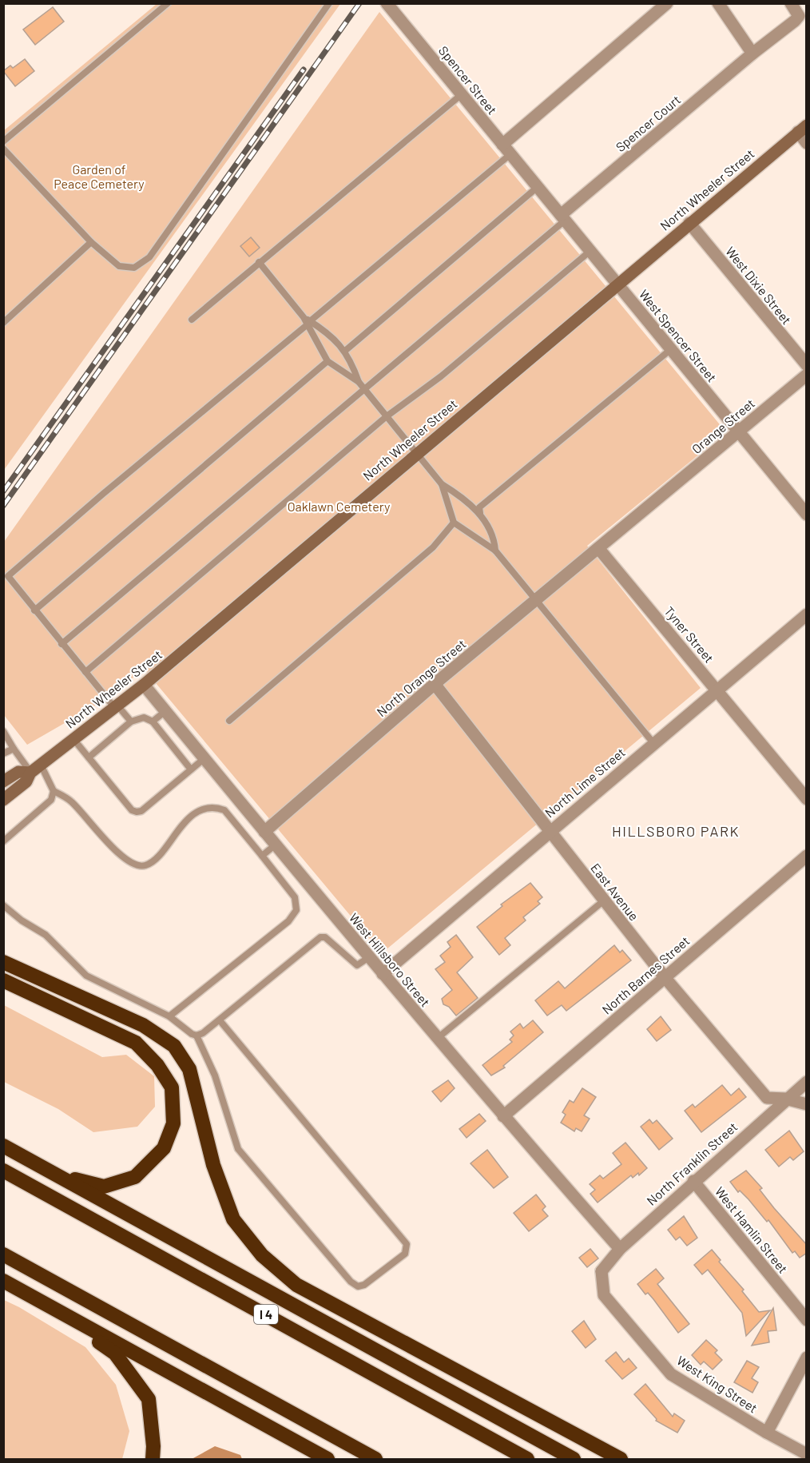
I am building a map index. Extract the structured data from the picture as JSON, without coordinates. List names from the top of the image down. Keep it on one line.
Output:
{"streets":{"highway":["I 4"],"main road":["North Wheeler Street"],"street":["Spencer Street","Spencer Court","West Dixie Street","West Spencer Street","Orange Street","Tyner Street","North Orange Street","North Lime Street","East Avenue","West Hillsboro Street","North Barnes Street","North Franklin Street","West Hamlin Street","West King Street"]},"crossings":[["Spencer Street","West Spencer Street"],["Spencer Court","West Spencer Street"],["North Wheeler Street","West Dixie Street"],["North Wheeler Street","West Spencer Street"],["North Wheeler Street","West Hillsboro Street"],["West Spencer Street","Orange Street"],["Orange Street","Tyner Street"],["Orange Street","North Orange Street"],["Tyner Street","North Orange Street"],["Tyner Street","North Lime Street"],["North Orange Street","East Avenue"],["North Orange Street","West Hillsboro Street"],["North Lime Street","East Avenue"],["North Lime Street","West Hillsboro Street"],["East Avenue","North Barnes Street"],["East Avenue","North Franklin Street"],["West Hillsboro Street","North Barnes Street"],["West Hillsboro Street","North Franklin Street"],["North Franklin Street","West Hamlin Street"],["North Franklin Street","West King Street"]],"districts":["HILLSBORO PARK"],"parks":["Garden of Peace Cemetery","Oaklawn Cemetery"]}
